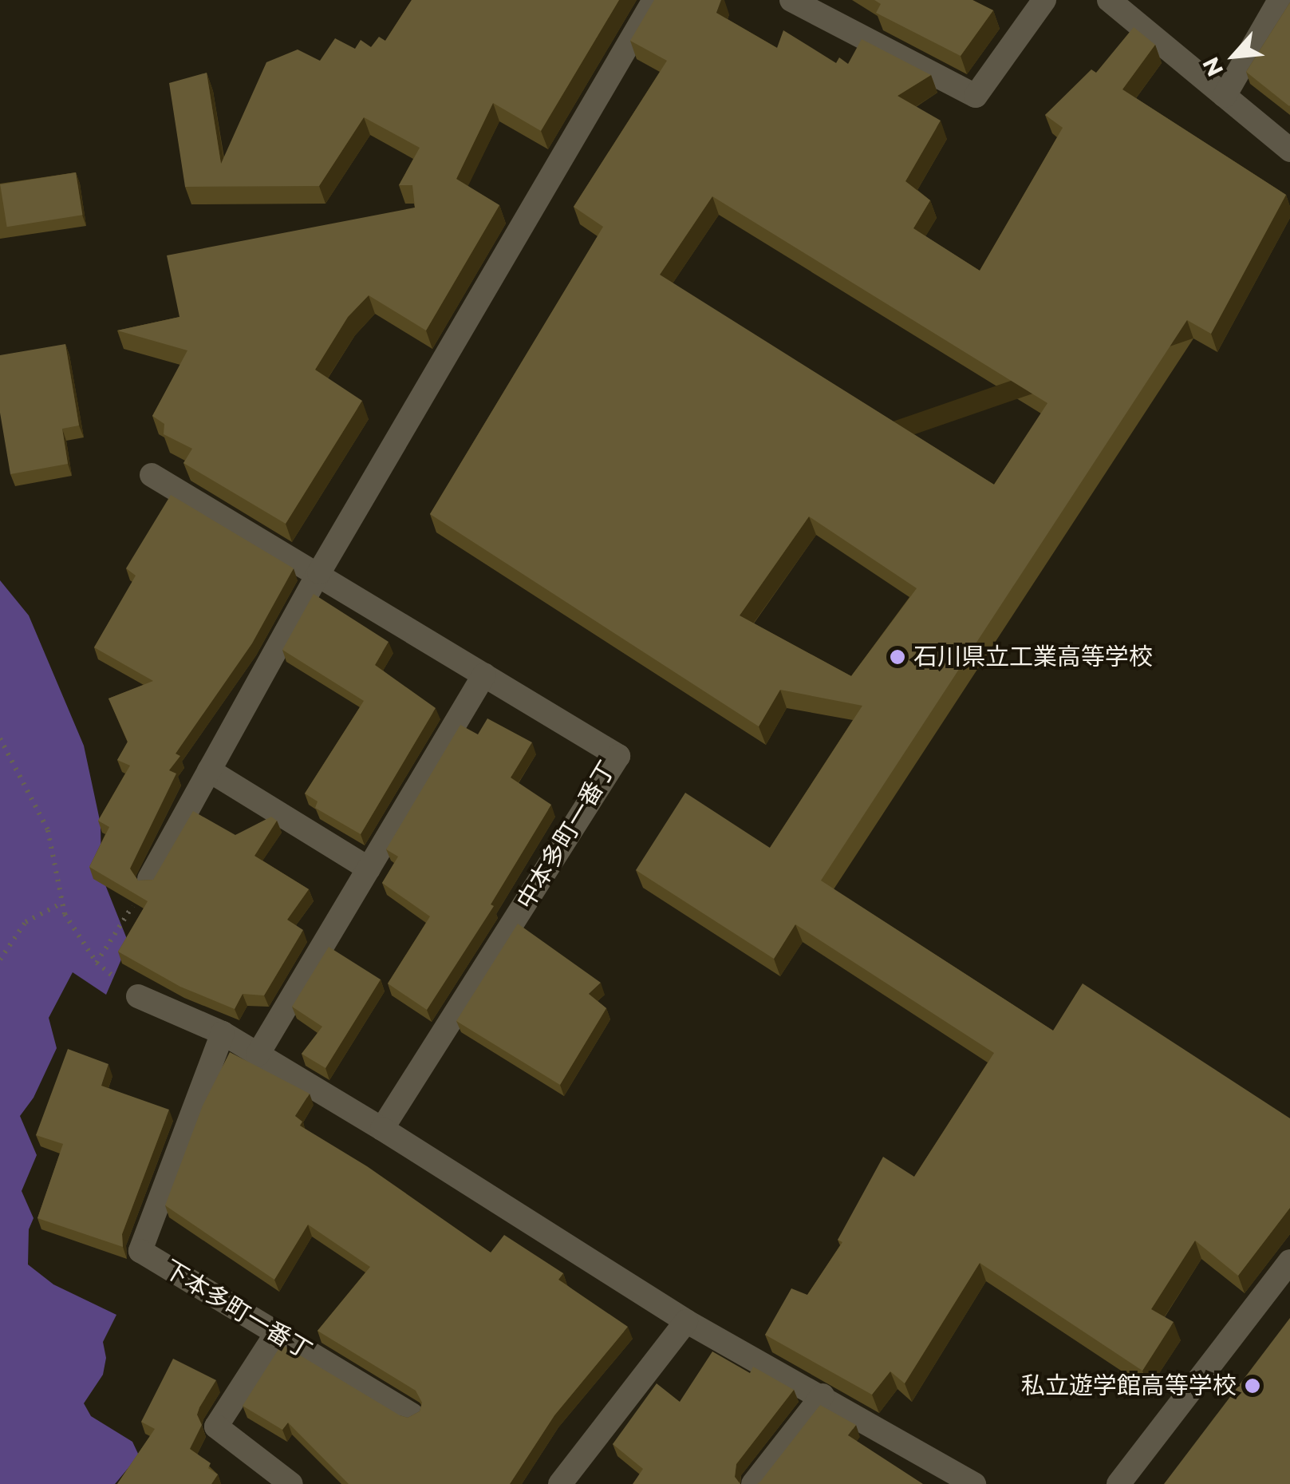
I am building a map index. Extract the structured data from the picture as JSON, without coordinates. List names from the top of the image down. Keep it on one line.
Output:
{"streets":{"street":["中本多町一番丁","下本多町一番丁"]},"places":["石川県立工業高等学校","私立遊学館高等学校"],"north":"bottom left"}
